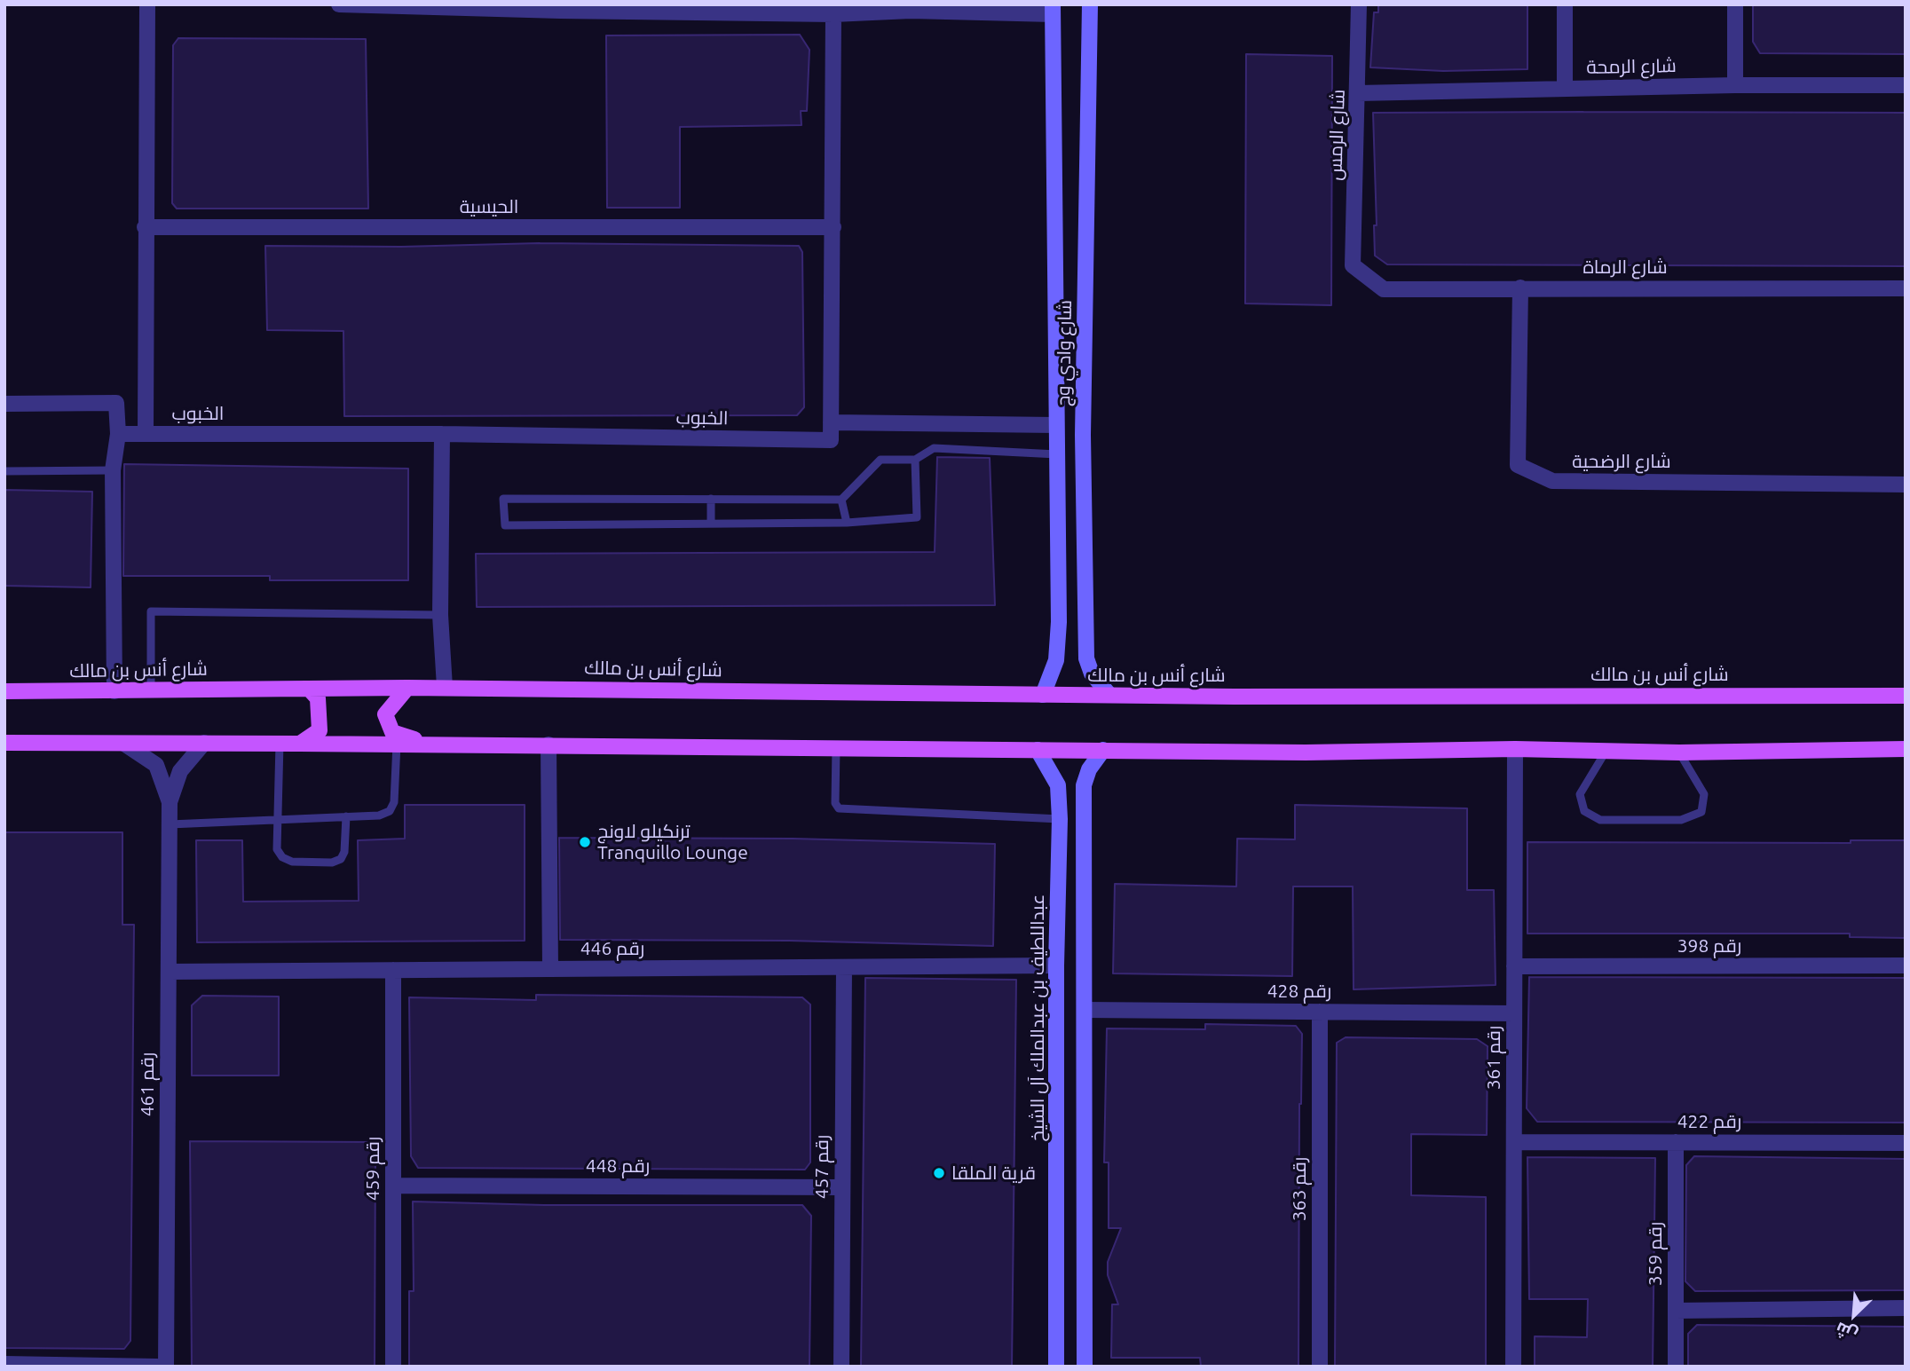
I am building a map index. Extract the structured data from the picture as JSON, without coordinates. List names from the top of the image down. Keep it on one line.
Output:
{"streets":{"main road":["شارع أنس بن مالك"],"street":["شارع الرمحة","شارع الرمس","الحيسية","شارع الرماة","شارع وادي وج","الخبوب","شارع الرضحية","رقم 398","رقم 446","رقم 428","عبداللطيف بن عبدالملك آل الشيخ","رقم 361","رقم 461","رقم 422","رقم 448","رقم 457","رقم 459","رقم 363","رقم 359"]},"crossings":[["شارع الرمحة","شارع الرمس"],["شارع الرمس","شارع الرماة"],["الحيسية","الخبوب"],["شارع الرماة","شارع الرضحية"],["شارع وادي وج","شارع أنس بن مالك"],["رقم 398","رقم 361"],["رقم 446","عبداللطيف بن عبدالملك آل الشيخ"],["رقم 446","رقم 461"],["رقم 446","رقم 457"],["رقم 446","رقم 459"],["رقم 428","رقم 361"],["رقم 428","رقم 363"],["رقم 361","رقم 422"],["رقم 422","رقم 359"],["رقم 448","رقم 457"],["رقم 448","رقم 459"]],"places":["ترنكيلو لاونج Tranquillo Lounge","قرية الملقا"],"north":"bottom left"}
